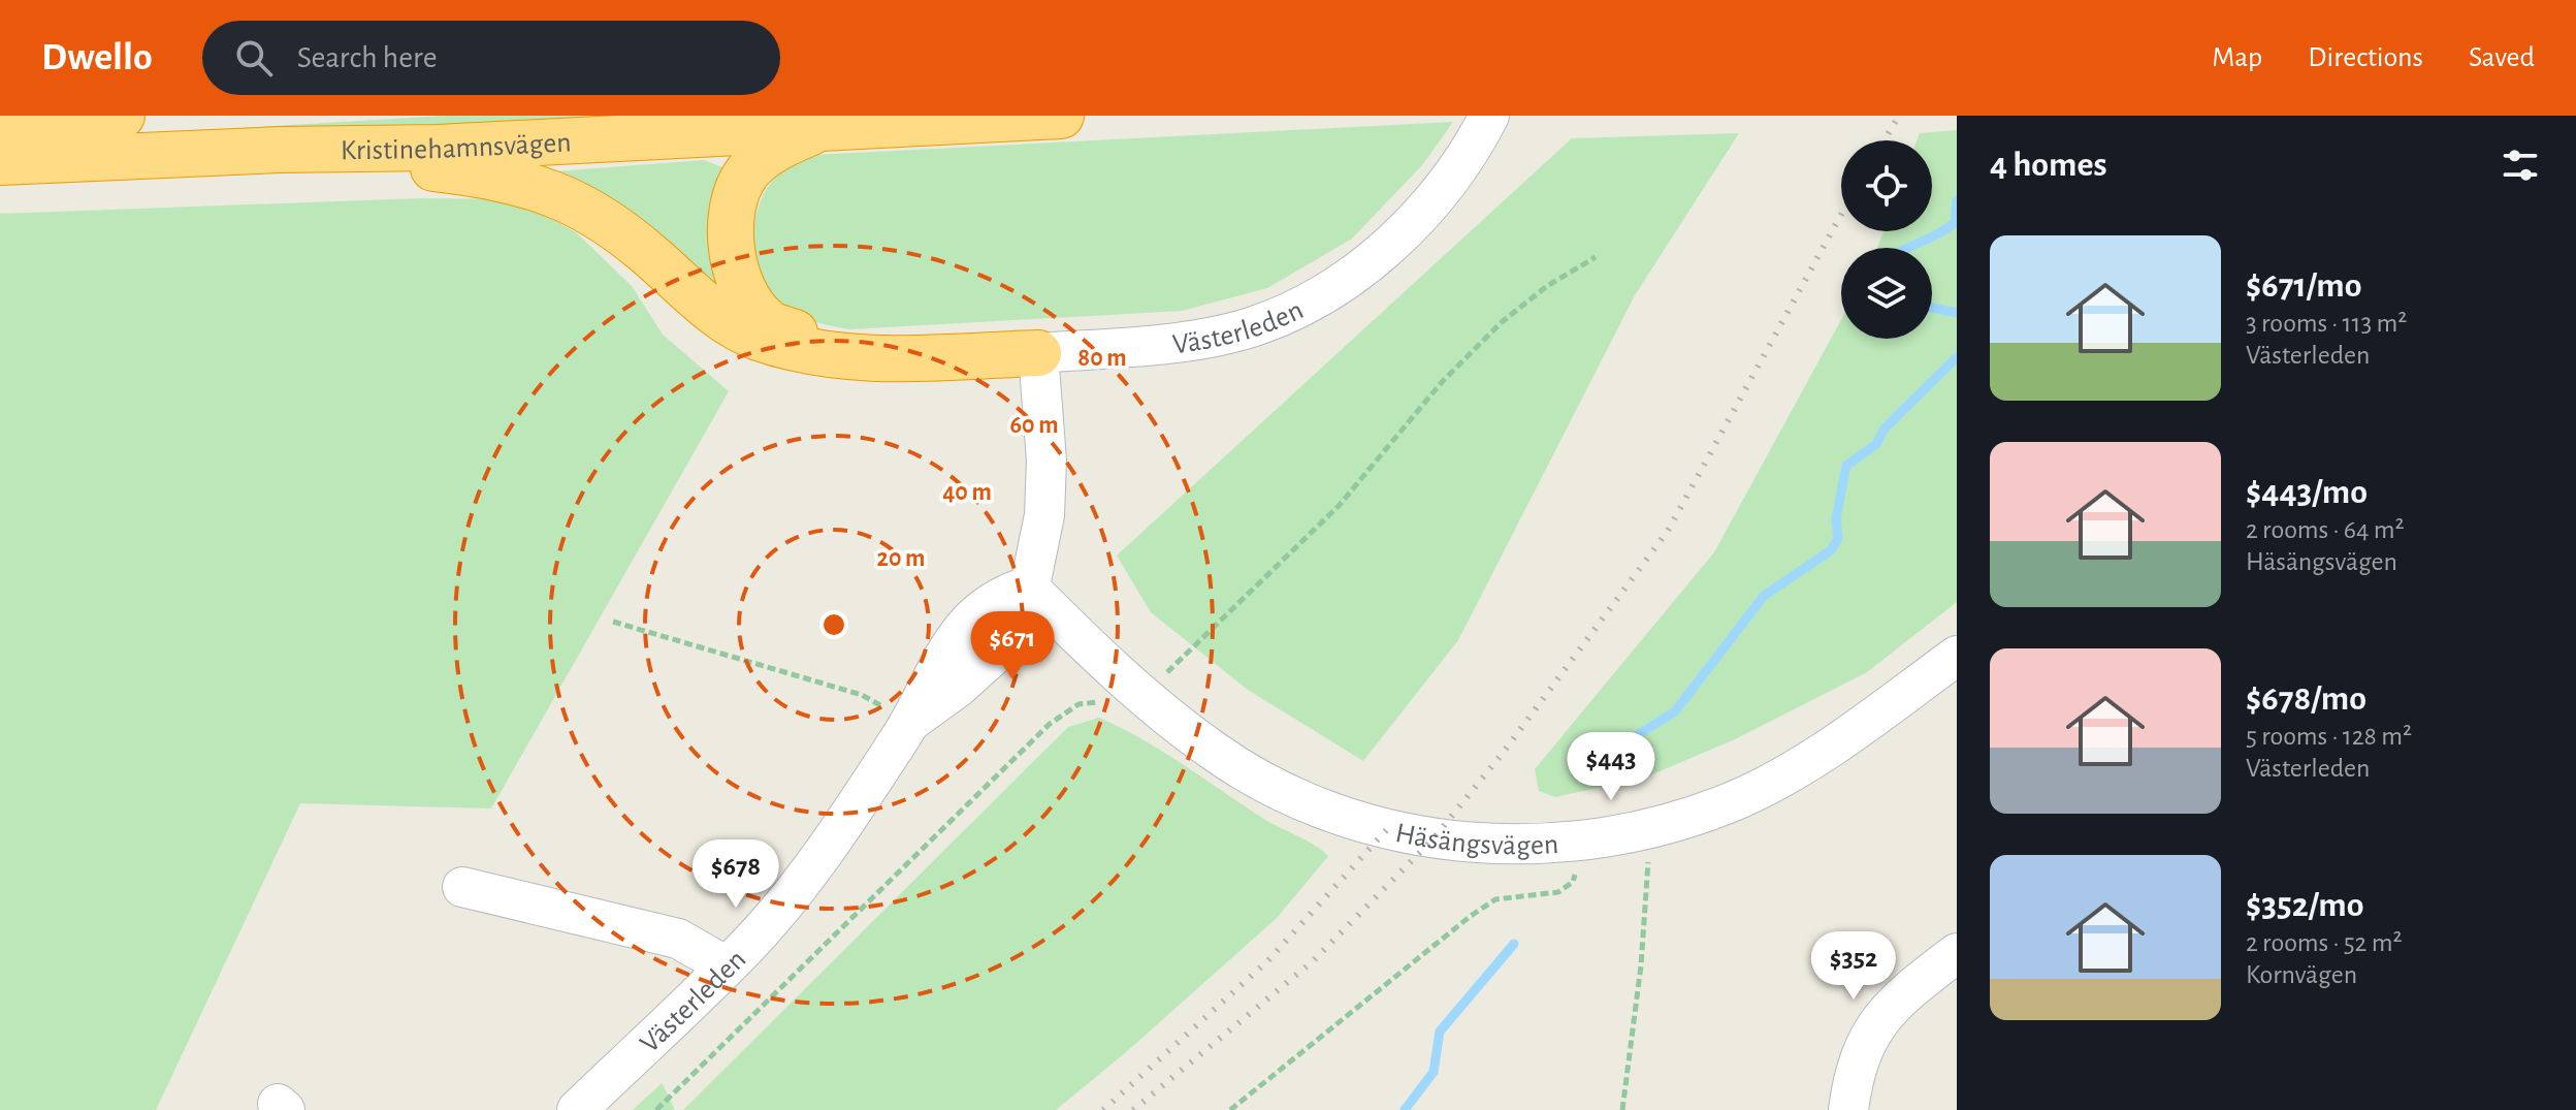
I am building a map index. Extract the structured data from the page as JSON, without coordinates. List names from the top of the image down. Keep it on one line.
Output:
{"streets":{"highway":["Kristinehamnsvägen"],"street":["Västerleden","Häsängsvägen"]},"crossings":[["Västerleden","Häsängsvägen"]],"page":{"header":"Dwello","search":"Search here","nav":["Map","Directions","Saved"],"heading":"4 homes","list":[{"name":"$671/mo","note":"3 rooms · 113 m² · Västerleden"},{"name":"$443/mo","note":"2 rooms · 64 m² · Häsängsvägen"},{"name":"$678/mo","note":"5 rooms · 128 m² · Västerleden"},{"name":"$352/mo","note":"2 rooms · 52 m² · Kornvägen"}],"price":["$671","$443","$678","$352"]},"rings":["80 m","60 m","40 m","20 m"]}
